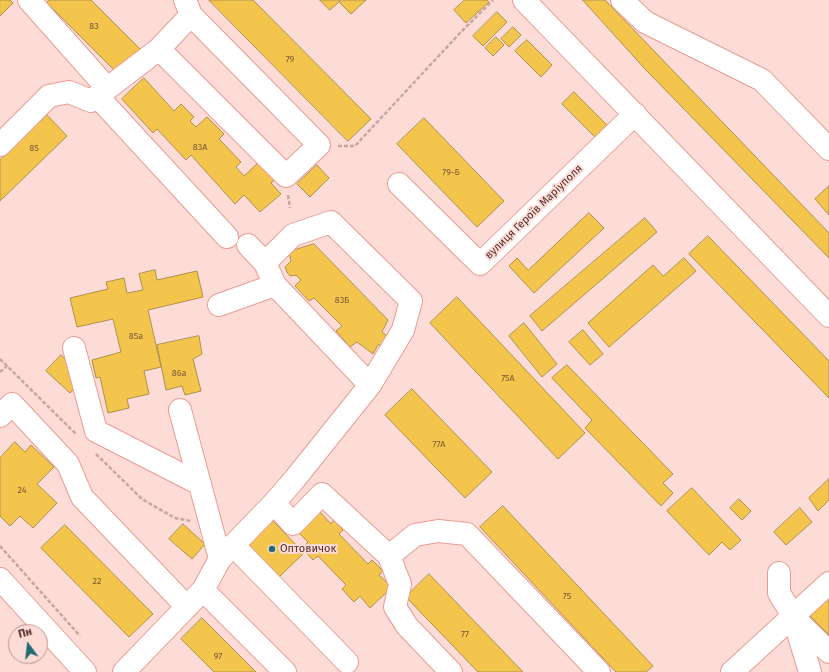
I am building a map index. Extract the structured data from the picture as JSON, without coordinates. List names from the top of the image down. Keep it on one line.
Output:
{"streets":{"street":["вулиця Героїв Маріуполя"]},"places":["Оптовичок"],"house_numbers":["83","79","83А","85","79-Б","83Б","85а","86а","75А","77А","24","22","75","77","97"],"north":"top"}
